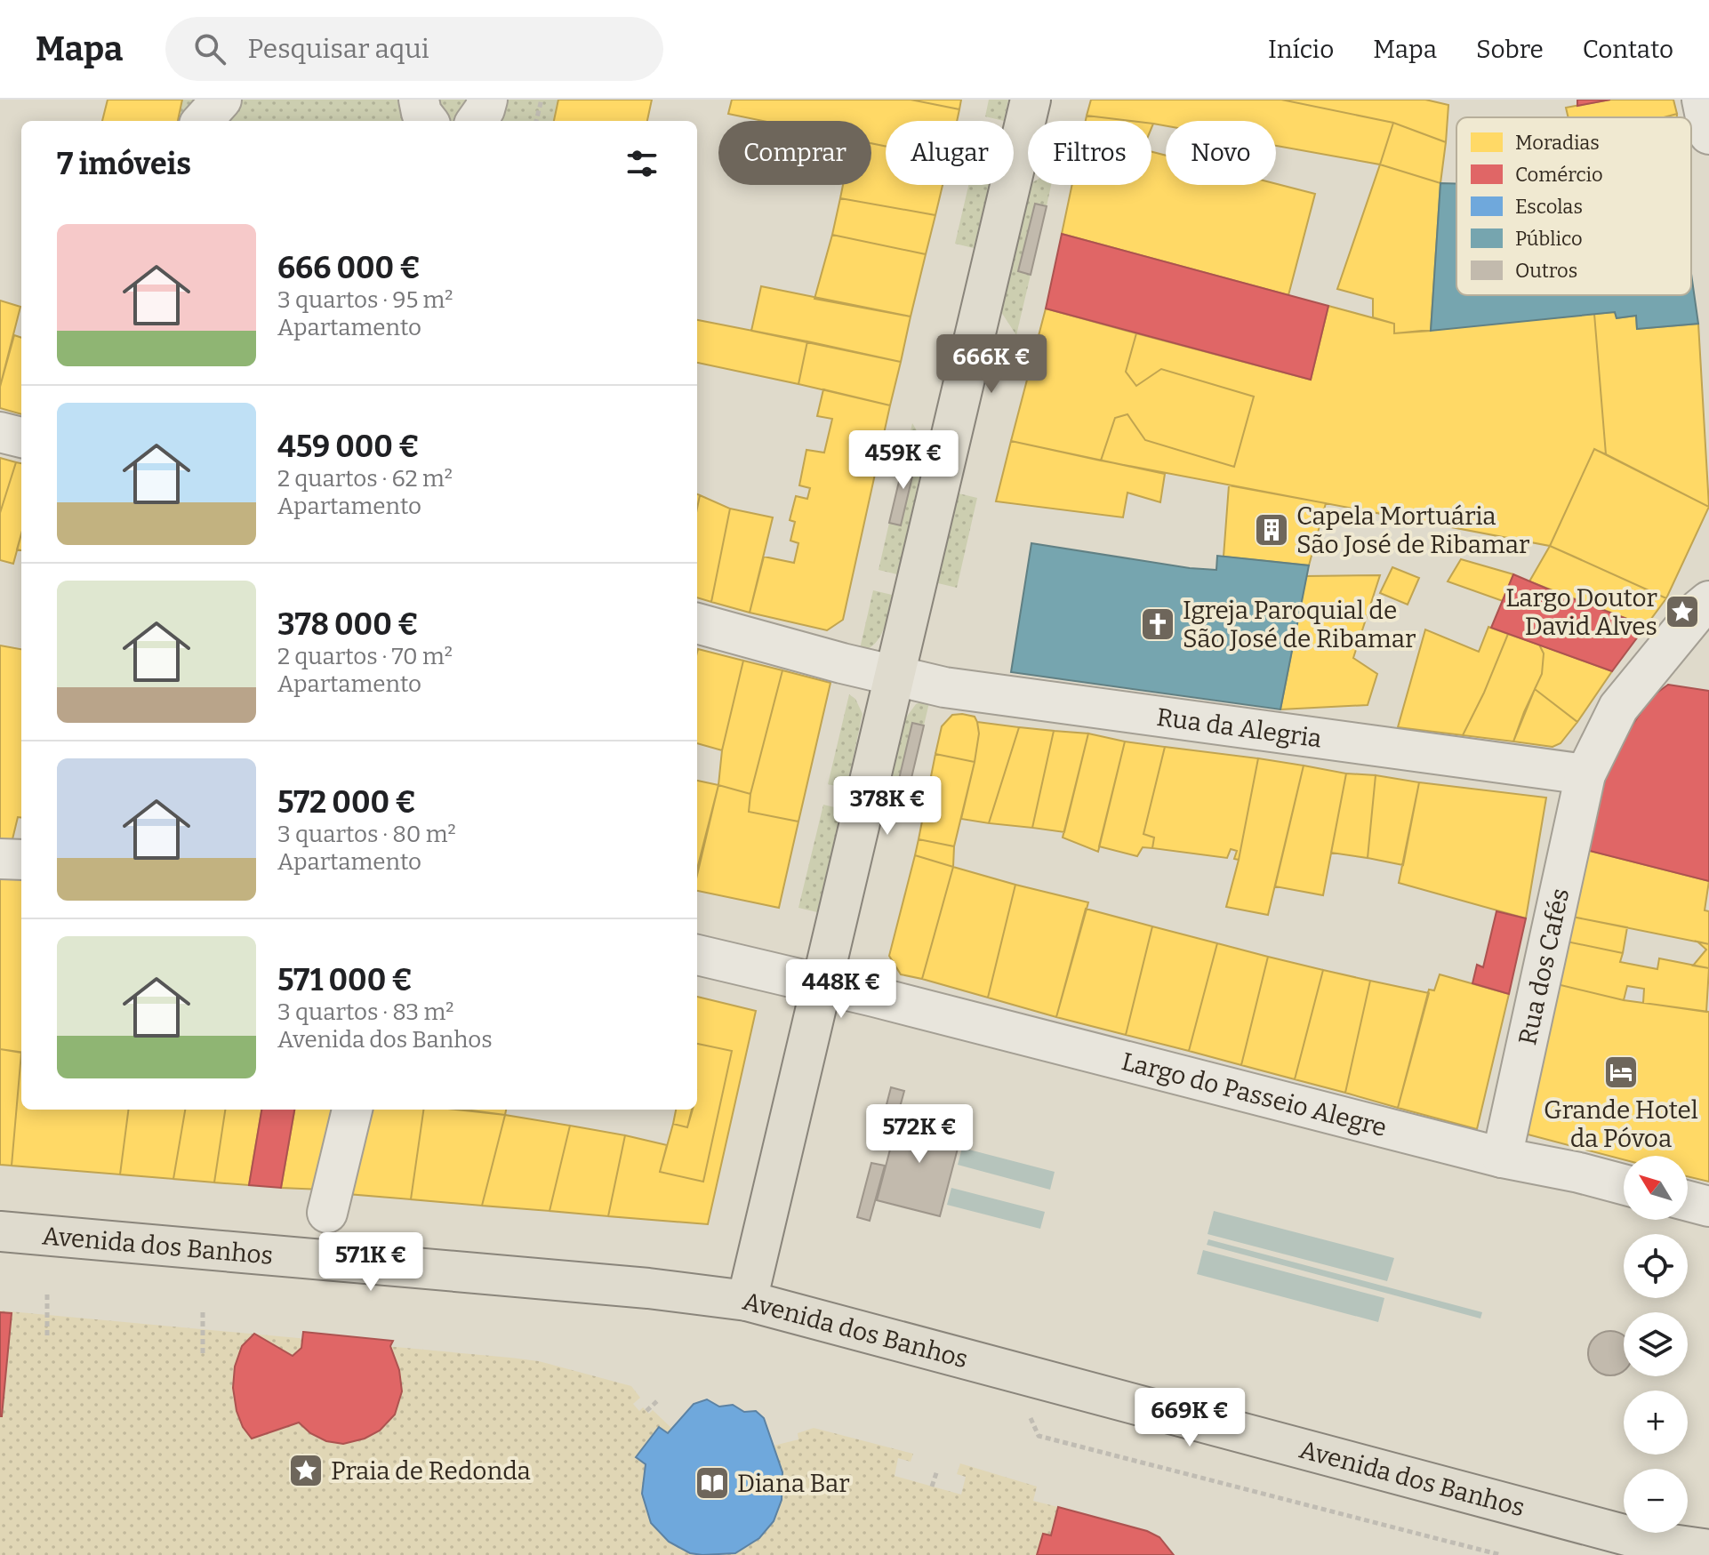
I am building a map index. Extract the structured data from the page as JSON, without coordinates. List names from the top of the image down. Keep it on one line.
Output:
{"streets":{"main road":["Avenida dos Banhos"],"street":["Rua da Alegria","Rua dos Cafés","Largo do Passeio Alegre"]},"crossings":[["Rua da Alegria","Rua dos Cafés"],["Rua dos Cafés","Largo do Passeio Alegre"]],"places":{"building":["Capela Mortuária São José de Ribamar"],"place":["Largo Doutor David Alves","Praia de Redonda"],"church":["Igreja Paroquial de São José de Ribamar"],"hotel":["Grande Hotel da Póvoa"],"library":["Diana Bar"]},"legend":["Moradias","Comércio","Escolas","Público","Outros"],"north":"top left","page":{"header":"Mapa","search":"Pesquisar aqui","nav":["Início","Mapa","Sobre","Contato"],"chip":["Comprar","Alugar","Filtros","Novo"],"heading":"7 imóveis","list":[{"name":"666 000 €","note":"3 quartos · 95 m² · Apartamento"},{"name":"459 000 €","note":"2 quartos · 62 m² · Apartamento"},{"name":"378 000 €","note":"2 quartos · 70 m² · Apartamento"},{"name":"572 000 €","note":"3 quartos · 80 m² · Apartamento"},{"name":"571 000 €","note":"3 quartos · 83 m² · Avenida dos Banhos"}],"price":["666K €","459K €","378K €","448K €","572K €","571K €","669K €"],"map_buttons":["+","−"]}}
